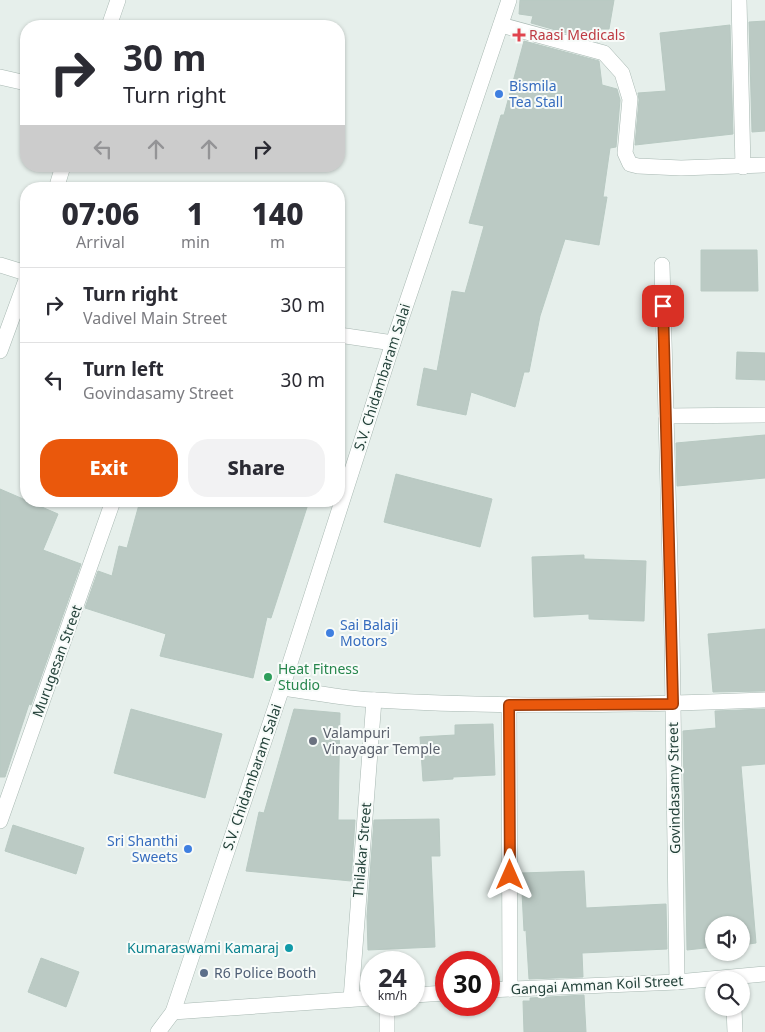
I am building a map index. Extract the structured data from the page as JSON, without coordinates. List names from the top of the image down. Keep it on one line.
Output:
{"streets":{"street":["S.V. Chidambaram Salai","Murugesan Street","Govindasamy Street","Thilakar Street","Gangai Amman Koil Street"]},"crossings":[["Govindasamy Street","Gangai Amman Koil Street"]],"places":{"health":["Raasi Medicals"],"other":["Bismila Tea Stall","Sai Balaji Motors","Heat Fitness Studio","Valampuri Vinayagar Temple","Sri Shanthi Sweets","Kumaraswami Kamaraj","R6 Police Booth"]},"page":{"turn":["30 m","Turn right"],"eta":["07:06","Arrival","1","min","140","m"],"list":[{"name":"Turn right","note":"Vadivel Main Street","value":"30 m"},{"name":"Turn left","note":"Govindasamy Street","value":"30 m"}],"buttons":["Exit","Share"],"speed":"24 km/h","limit":"30"}}
